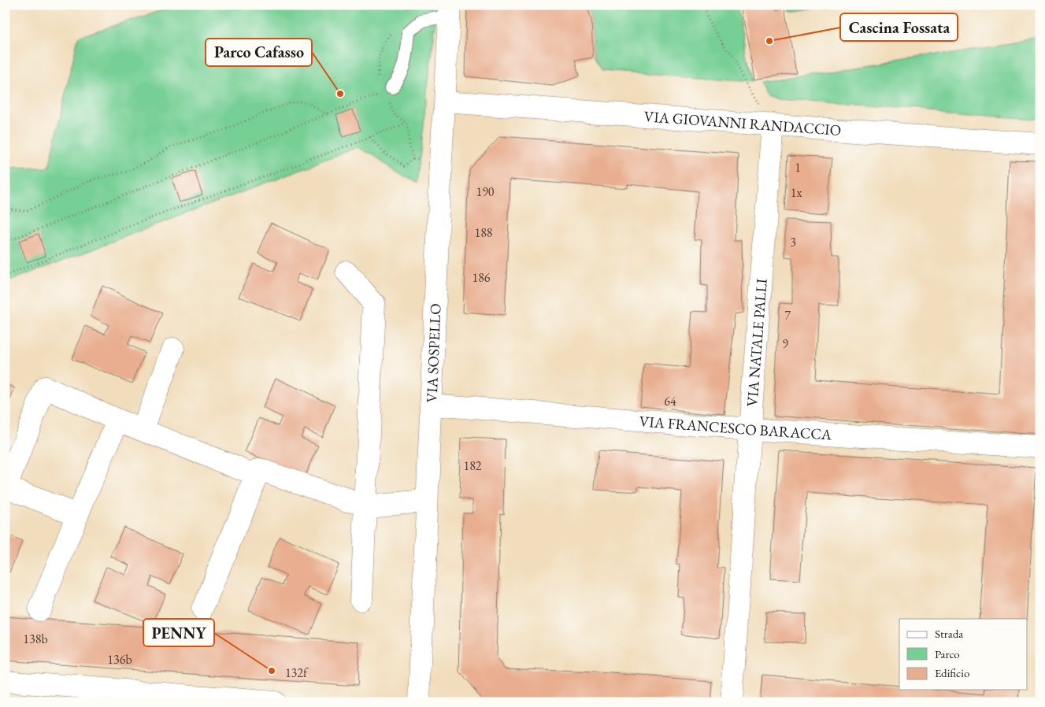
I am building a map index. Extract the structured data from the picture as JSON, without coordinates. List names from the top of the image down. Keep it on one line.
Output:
{"streets":{"street":["VIA GIOVANNI RANDACCIO","VIA NATALE PALLI","VIA SOSPELLO","VIA FRANCESCO BARACCA"]},"crossings":[["VIA GIOVANNI RANDACCIO","VIA NATALE PALLI"],["VIA GIOVANNI RANDACCIO","VIA SOSPELLO"],["VIA NATALE PALLI","VIA FRANCESCO BARACCA"],["VIA SOSPELLO","VIA FRANCESCO BARACCA"]],"places":["Cascina Fossata","Parco Cafasso","PENNY"],"house_numbers":["1","190","1x","188","3","186","7","9","64","182","138b","136b","132f"],"legend":["Strada","Parco","Edificio"]}
